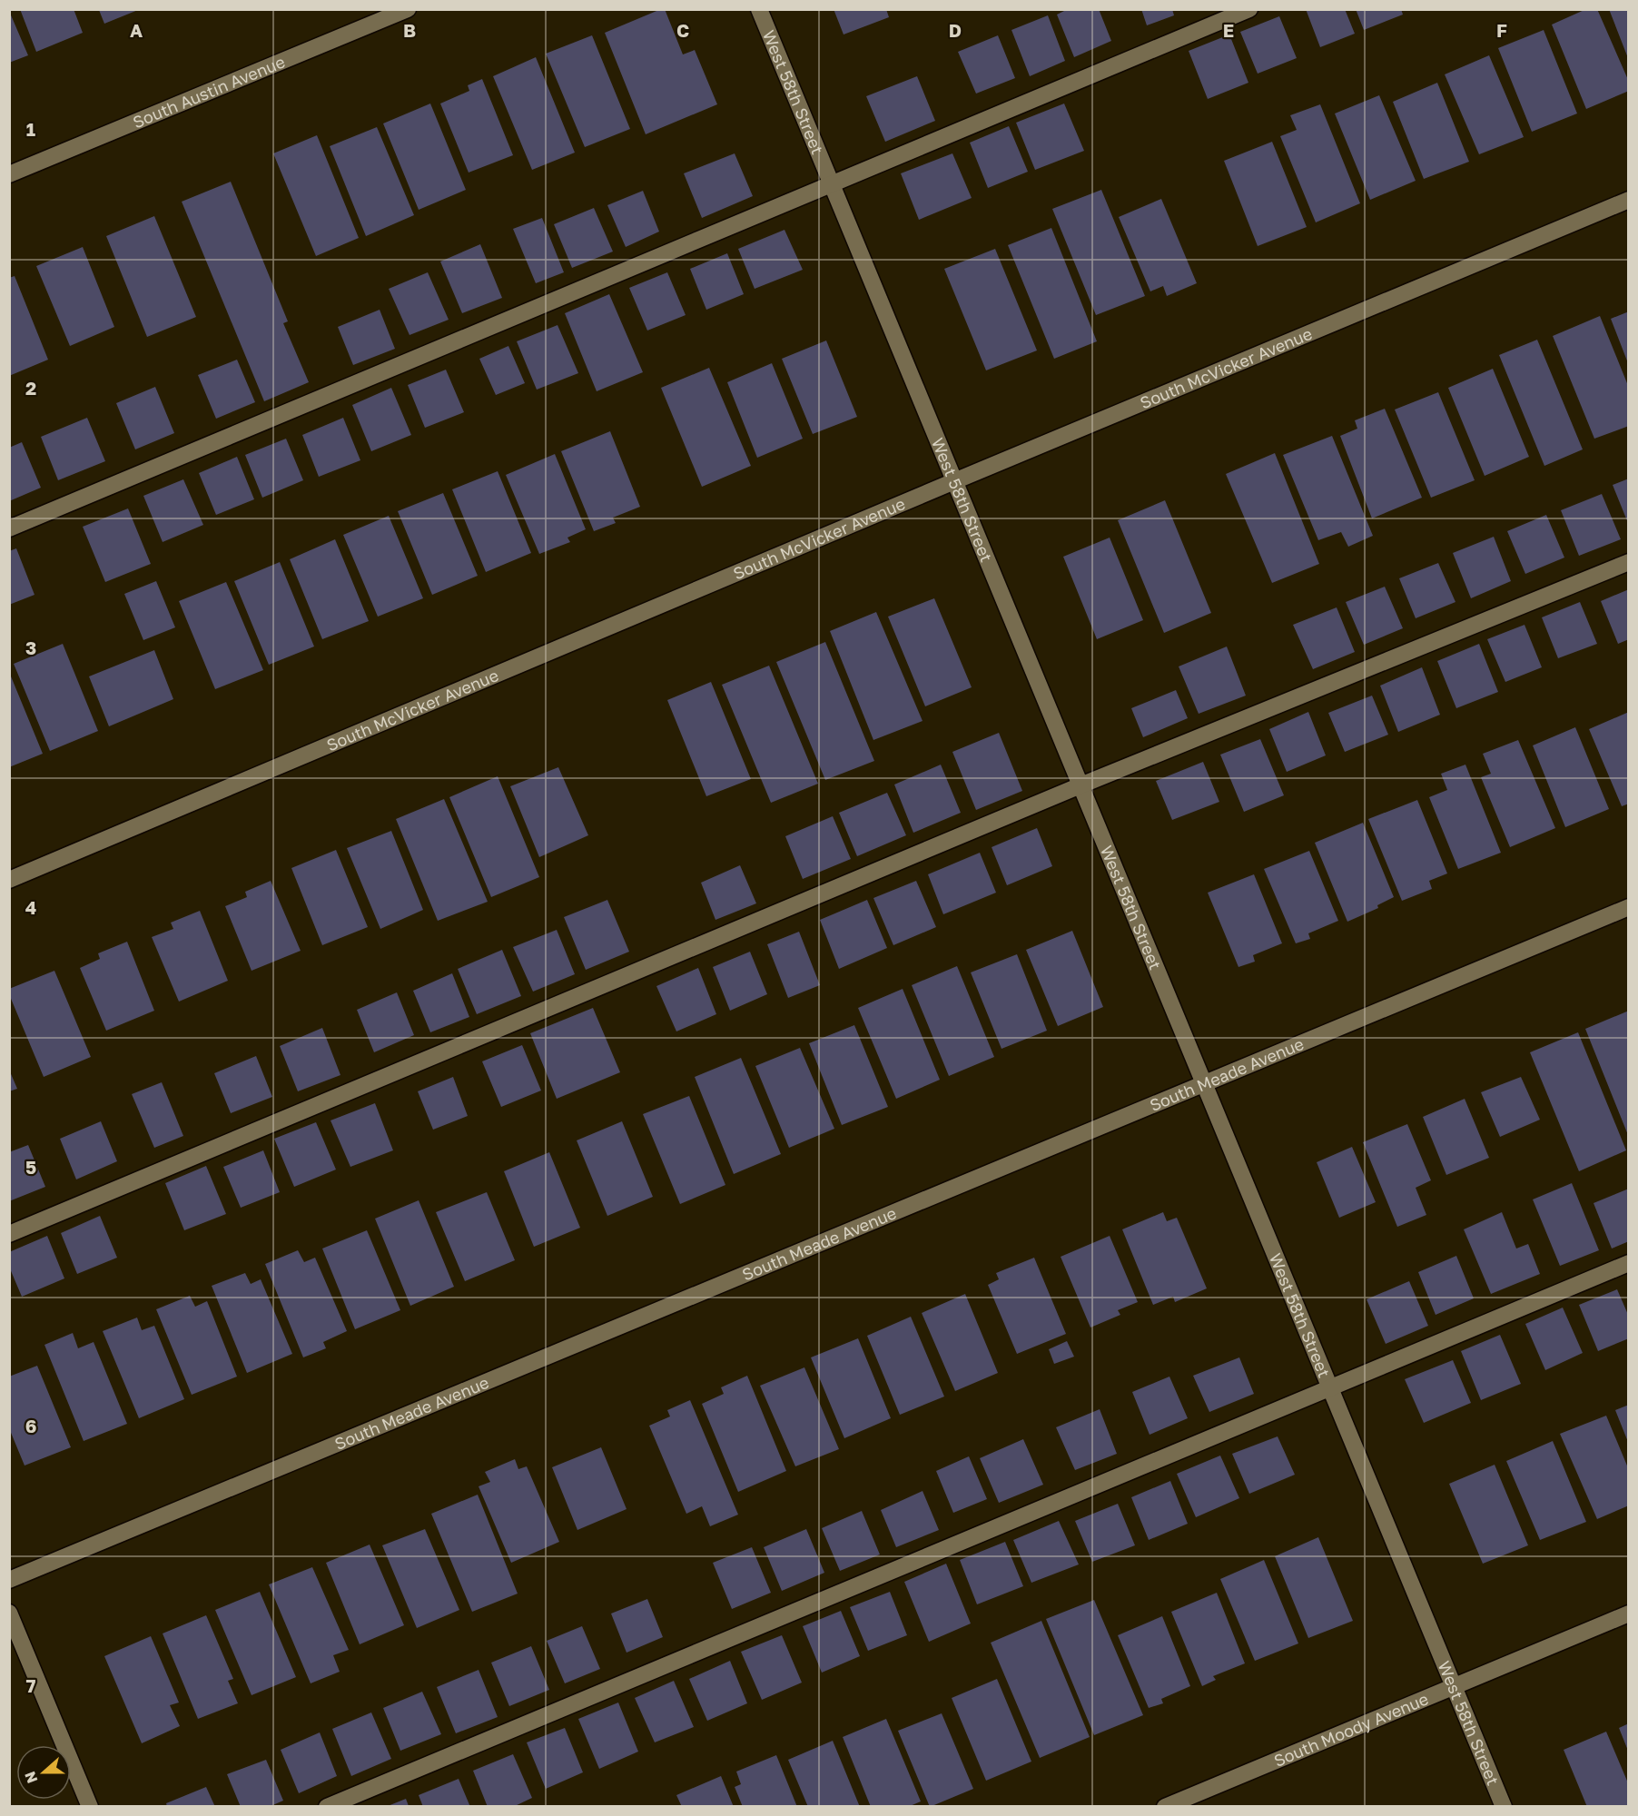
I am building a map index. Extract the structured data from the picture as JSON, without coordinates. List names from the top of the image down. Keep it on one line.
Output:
{"streets":{"street":["South Austin Avenue","West 58th Street","South McVicker Avenue","South Meade Avenue","South Moody Avenue"]},"crossings":[["West 58th Street","South McVicker Avenue"],["West 58th Street","South Meade Avenue"],["West 58th Street","South Moody Avenue"]],"north":"left","grid":{"columns":["A","B","C","D","E","F"],"rows":["1","2","3","4","5","6","7"]}}
